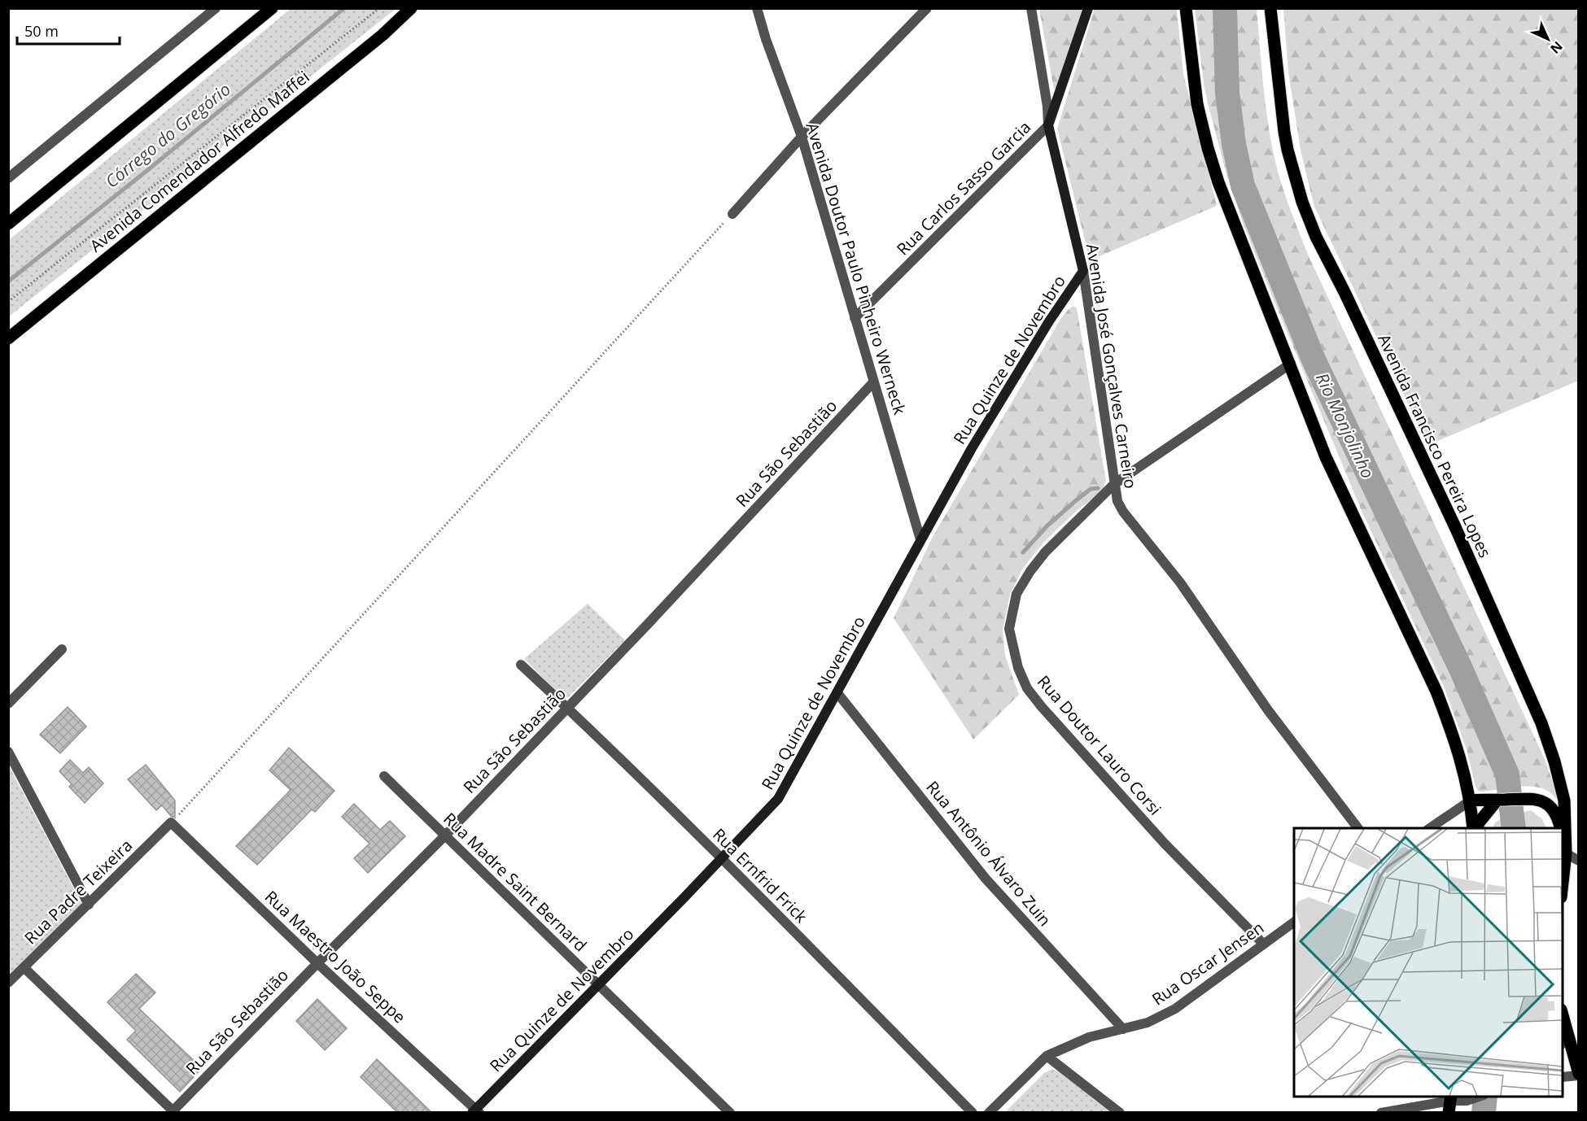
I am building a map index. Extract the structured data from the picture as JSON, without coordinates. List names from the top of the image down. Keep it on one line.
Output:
{"streets":{"main road":["Avenida Comendador Alfredo Maffei","Rua Carlos Sasso Garcia","Rua Quinze de Novembro","Avenida José Gonçalves Carneiro","Avenida Francisco Pereira Lopes"],"street":["Avenida Doutor Paulo Pinheiro Werneck","Rua São Sebastião","Rua Doutor Lauro Corsi","Rua Antônio Álvaro Zuin","Rua Ernfrid Frick","Rua Madre Saint Bernard","Rua Padre Teixeira","Rua Maestro João Seppe","Rua Oscar Jensen"]},"crossings":[["Rua Carlos Sasso Garcia","Avenida Doutor Paulo Pinheiro Werneck"],["Rua Carlos Sasso Garcia","Avenida José Gonçalves Carneiro"],["Avenida Doutor Paulo Pinheiro Werneck","Rua Quinze de Novembro"],["Avenida Doutor Paulo Pinheiro Werneck","Rua São Sebastião"],["Rua Quinze de Novembro","Avenida José Gonçalves Carneiro"],["Rua Quinze de Novembro","Rua Antônio Álvaro Zuin"],["Rua Quinze de Novembro","Rua Ernfrid Frick"],["Rua Quinze de Novembro","Rua Madre Saint Bernard"],["Rua Quinze de Novembro","Rua Maestro João Seppe"],["Avenida José Gonçalves Carneiro","Rua Doutor Lauro Corsi"],["Rua São Sebastião","Rua Ernfrid Frick"],["Rua São Sebastião","Rua Madre Saint Bernard"],["Rua São Sebastião","Rua Maestro João Seppe"],["Rua Doutor Lauro Corsi","Rua Oscar Jensen"],["Rua Antônio Álvaro Zuin","Rua Oscar Jensen"],["Rua Padre Teixeira","Rua Maestro João Seppe"]],"water":["Córrego do Gregório","Rio Monjolinho"],"scale_bar":"50 m","north":"bottom right"}
